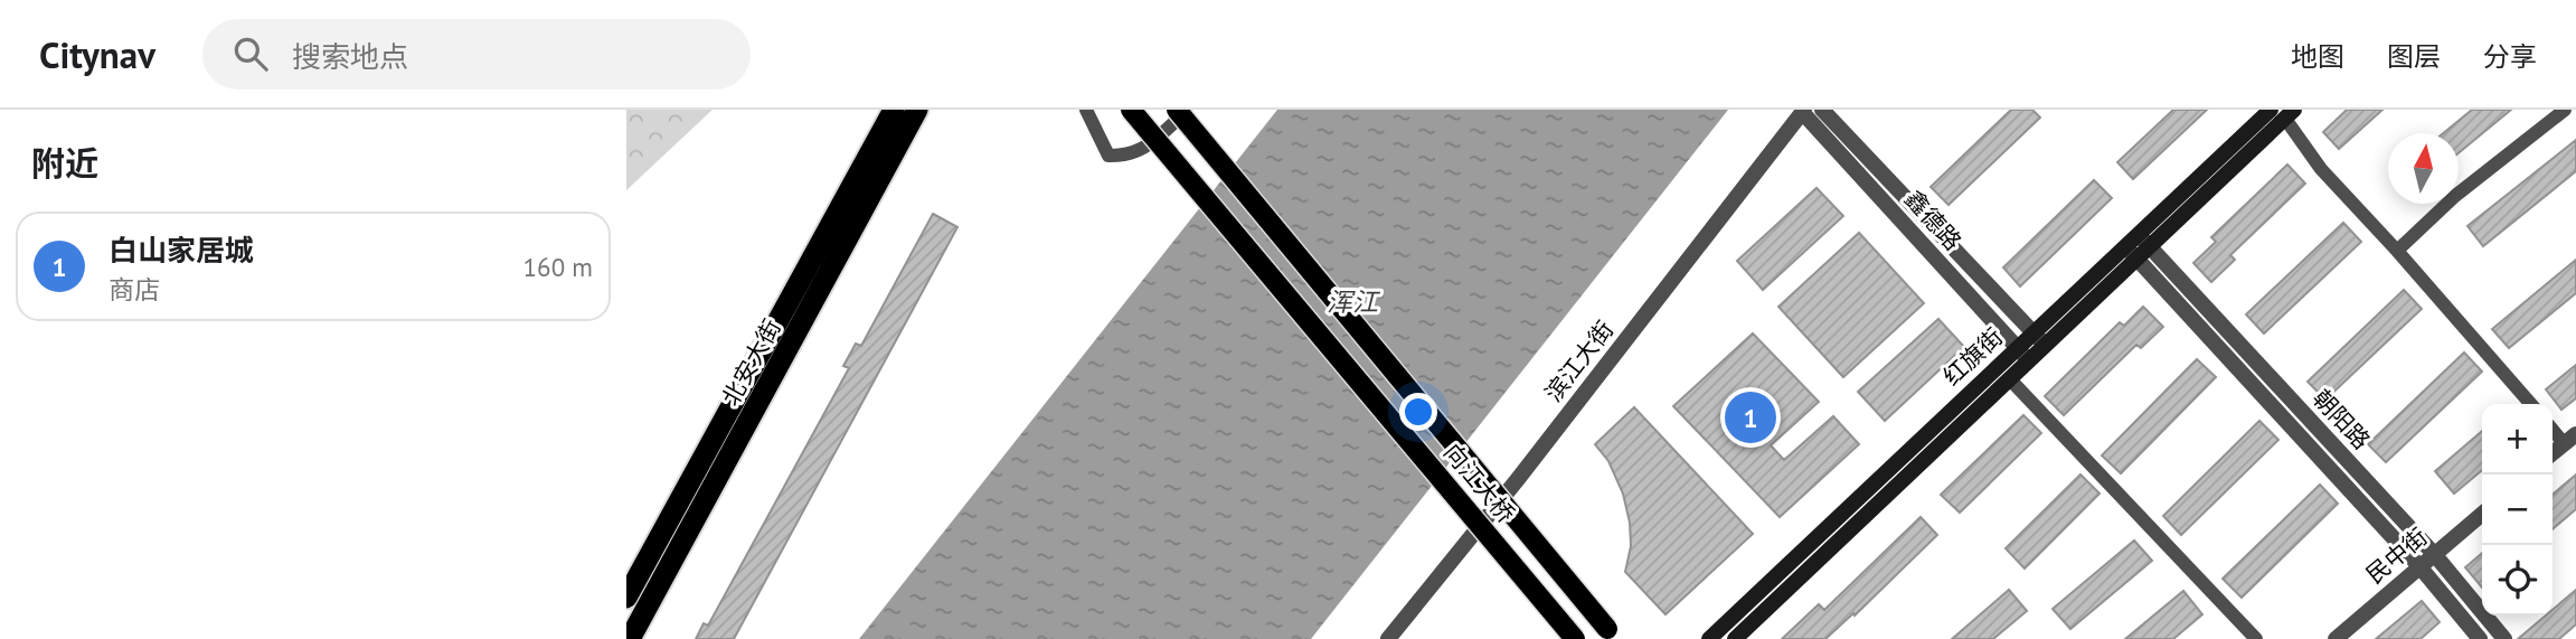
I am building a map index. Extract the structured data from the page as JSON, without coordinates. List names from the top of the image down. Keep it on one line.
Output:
{"streets":{"highway":["北安大街"],"main road":["红旗街","向江大桥"],"street":["鑫德路","滨江大街","朝阳路","民中街"]},"crossings":[["鑫德路","红旗街"],["鑫德路","滨江大街"],["红旗街","朝阳路"],["朝阳路","民中街"]],"water":["浑江"],"north":"top","page":{"header":"Citynav","search":"搜索地点","nav":["地图","图层","分享"],"heading":"附近","list":[{"mark":"1","name":"白山家居城","note":"商店","value":"160 m"}],"pins":"1","map_buttons":["+","−"]}}
